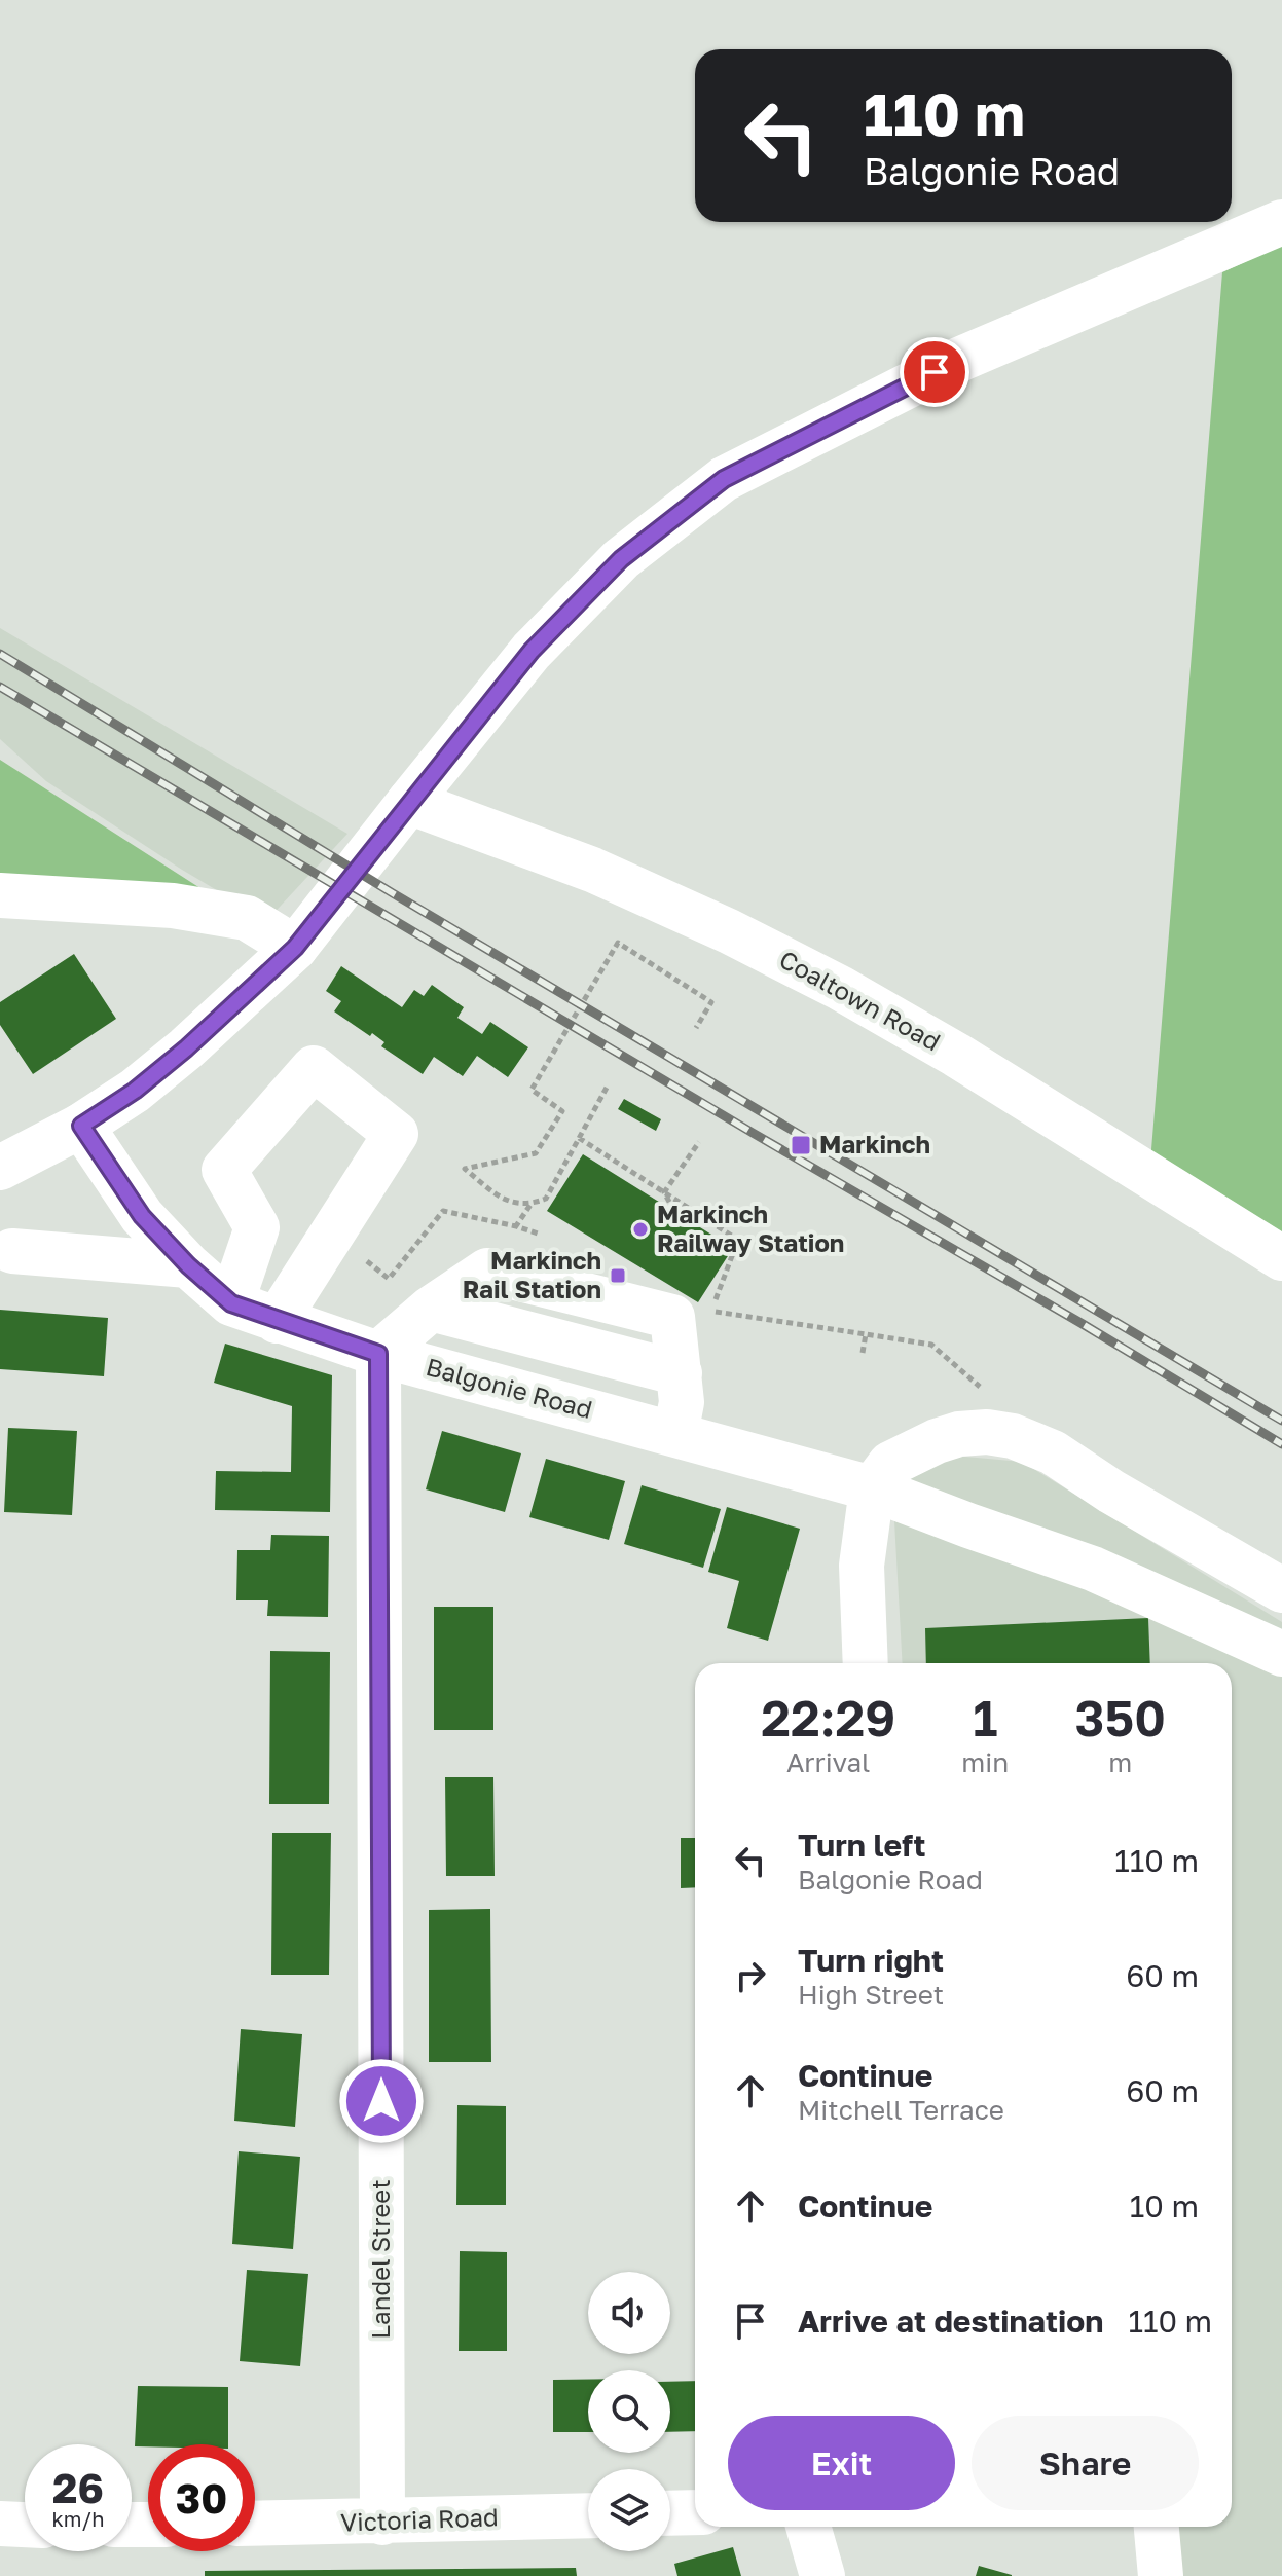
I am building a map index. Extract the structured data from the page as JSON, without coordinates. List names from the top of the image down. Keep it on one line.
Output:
{"streets":{"street":["Coaltown Road","Balgonie Road","Landel Street","Victoria Road"]},"crossings":[["Balgonie Road","Landel Street"],["Landel Street","Victoria Road"]],"places":{"transit":["Markinch","Markinch Rail Station"],"other":["Markinch Railway Station"]},"page":{"turn":["110 m","Balgonie Road"],"eta":["22:29","Arrival","1","min","350","m"],"list":[{"name":"Turn left","note":"Balgonie Road","value":"110 m"},{"name":"Turn right","note":"High Street","value":"60 m"},{"name":"Continue","note":"Mitchell Terrace","value":"60 m"},{"name":"Continue","value":"10 m"},{"name":"Arrive at destination","value":"110 m"}],"buttons":["Exit","Share"],"speed":"26 km/h","limit":"30"}}
